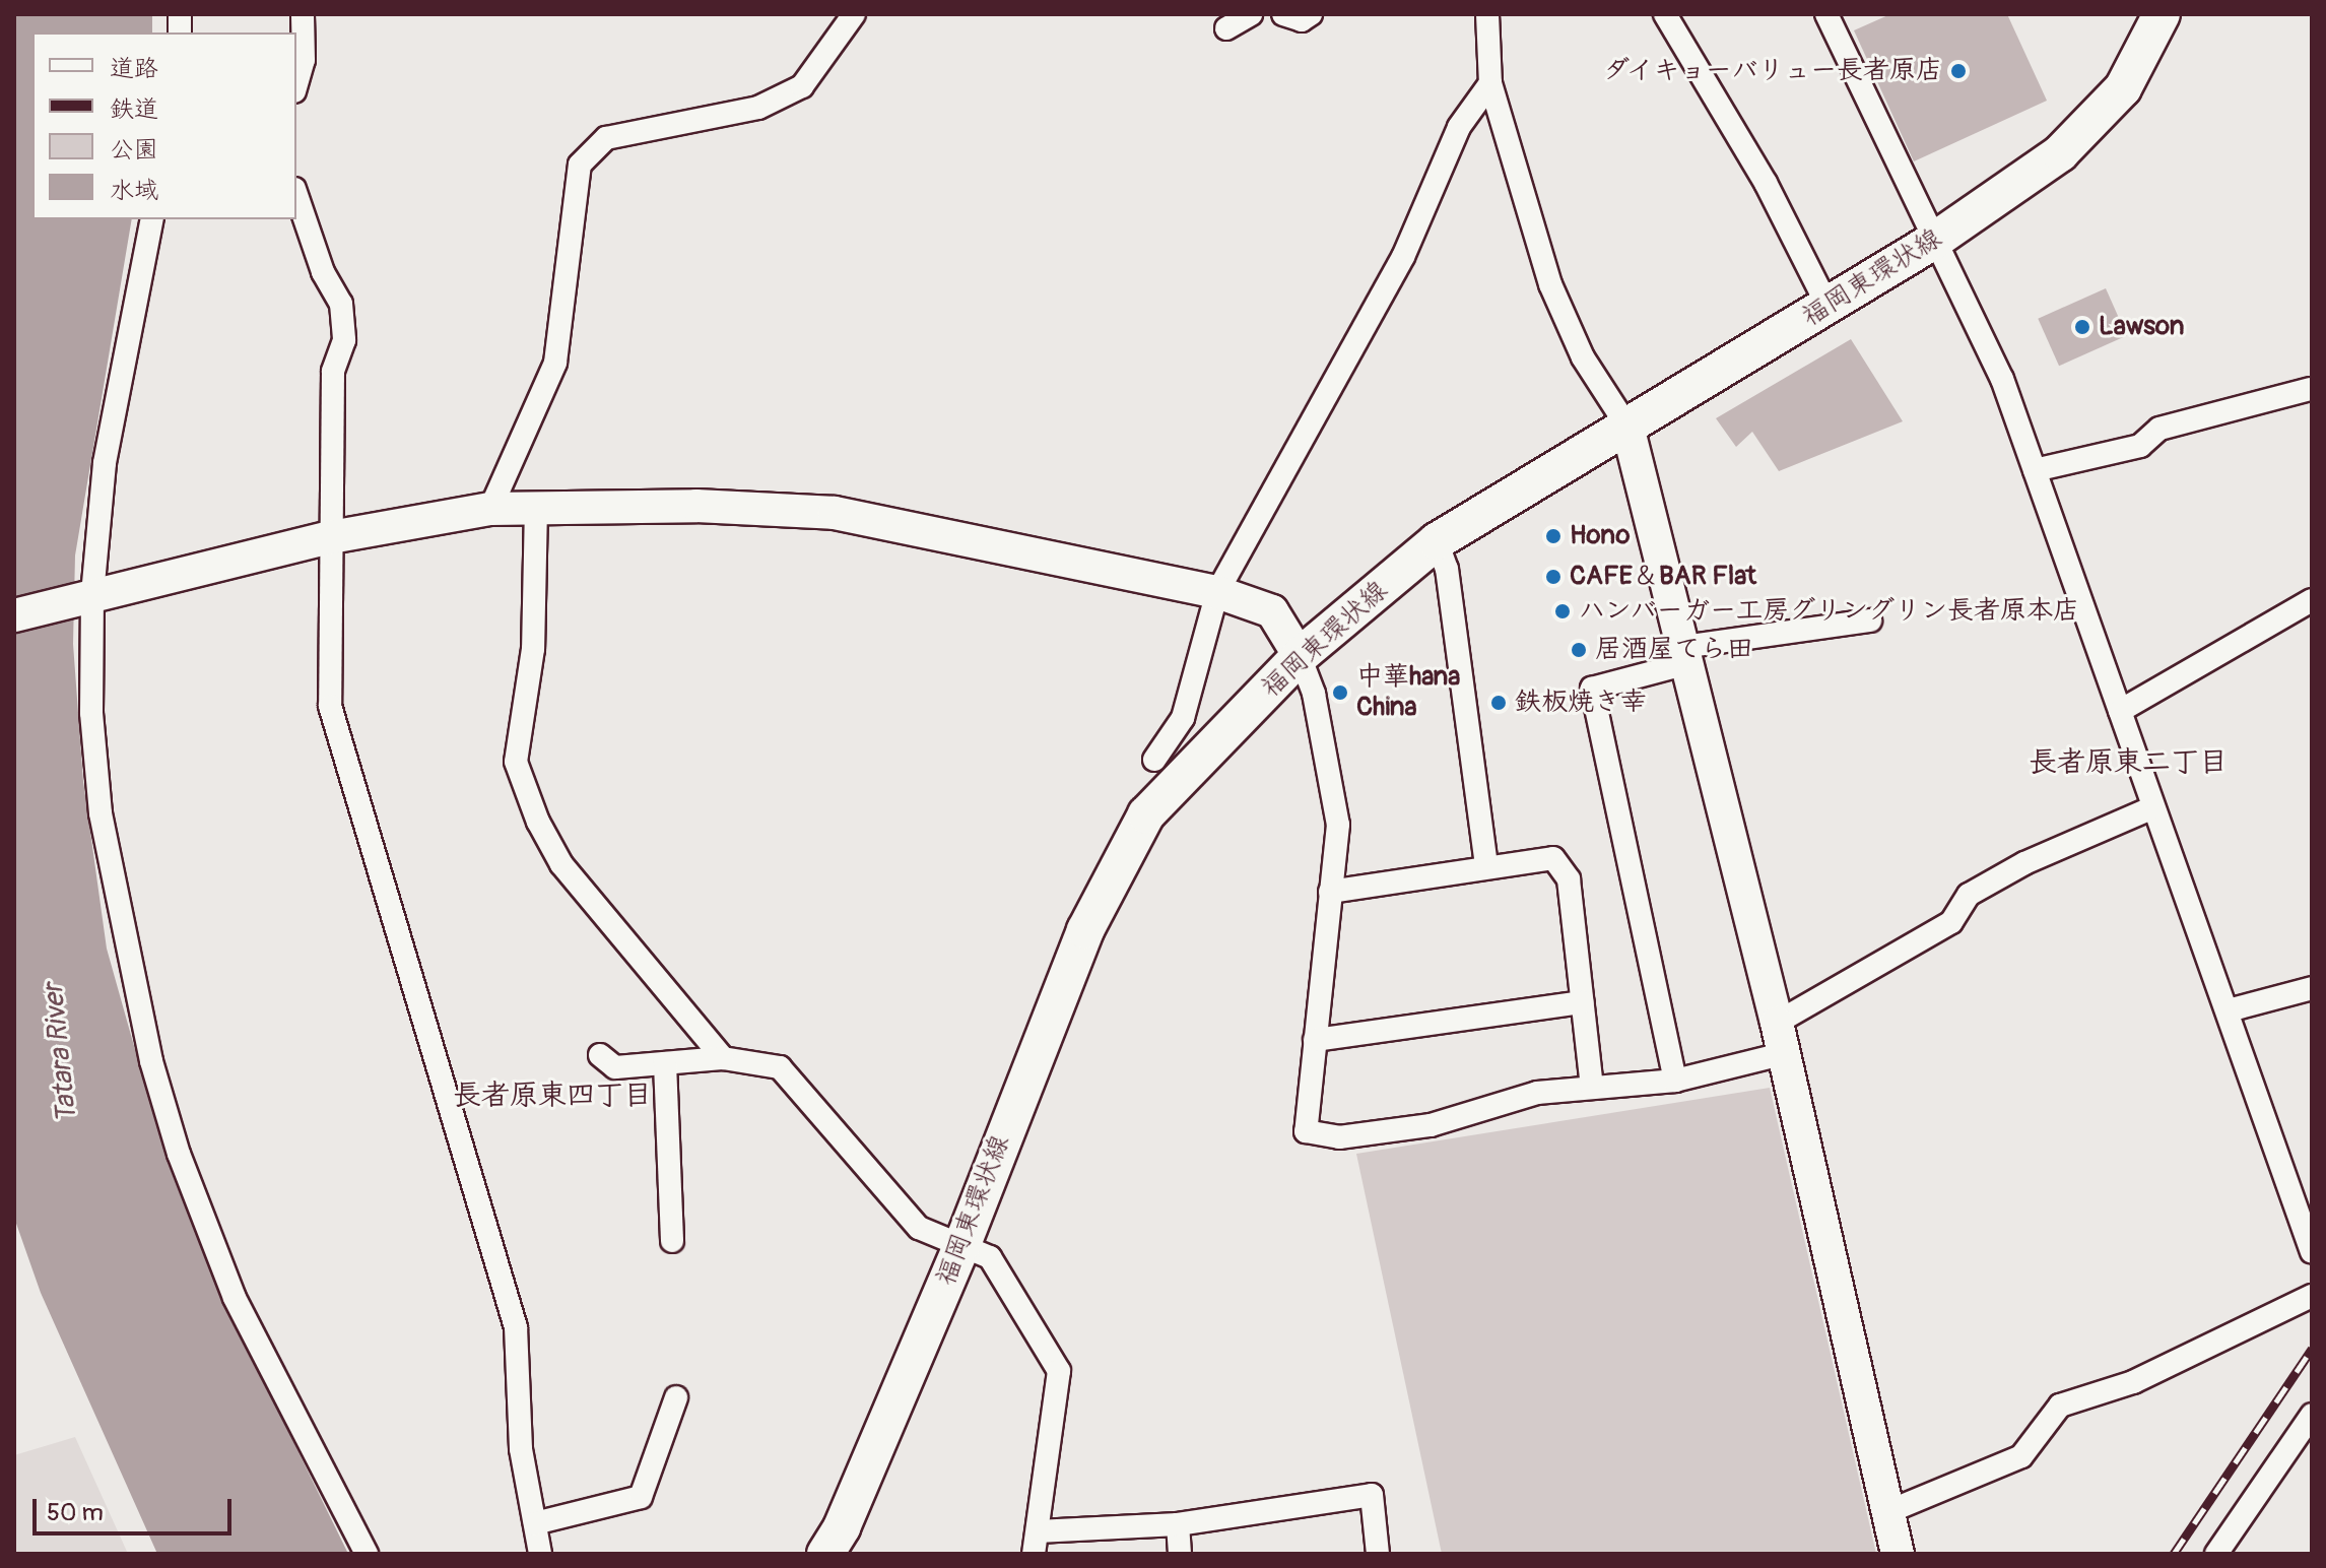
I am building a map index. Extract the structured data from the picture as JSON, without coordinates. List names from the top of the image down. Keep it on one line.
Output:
{"streets":{"main road":["福岡東環状線"]},"districts":["長者原東二丁目","長者原東四丁目"],"water":["Tatara River"],"places":["ダイキョーバリュー長者原店","Lawson","Hono","CAFE＆BAR Flat","ハンバーガー工房グリングリン長者原本店","居酒屋てら田","中華hana China","鉄板焼き幸"],"legend":["道路","鉄道","公園","水域"],"scale_bar":"50 m"}
